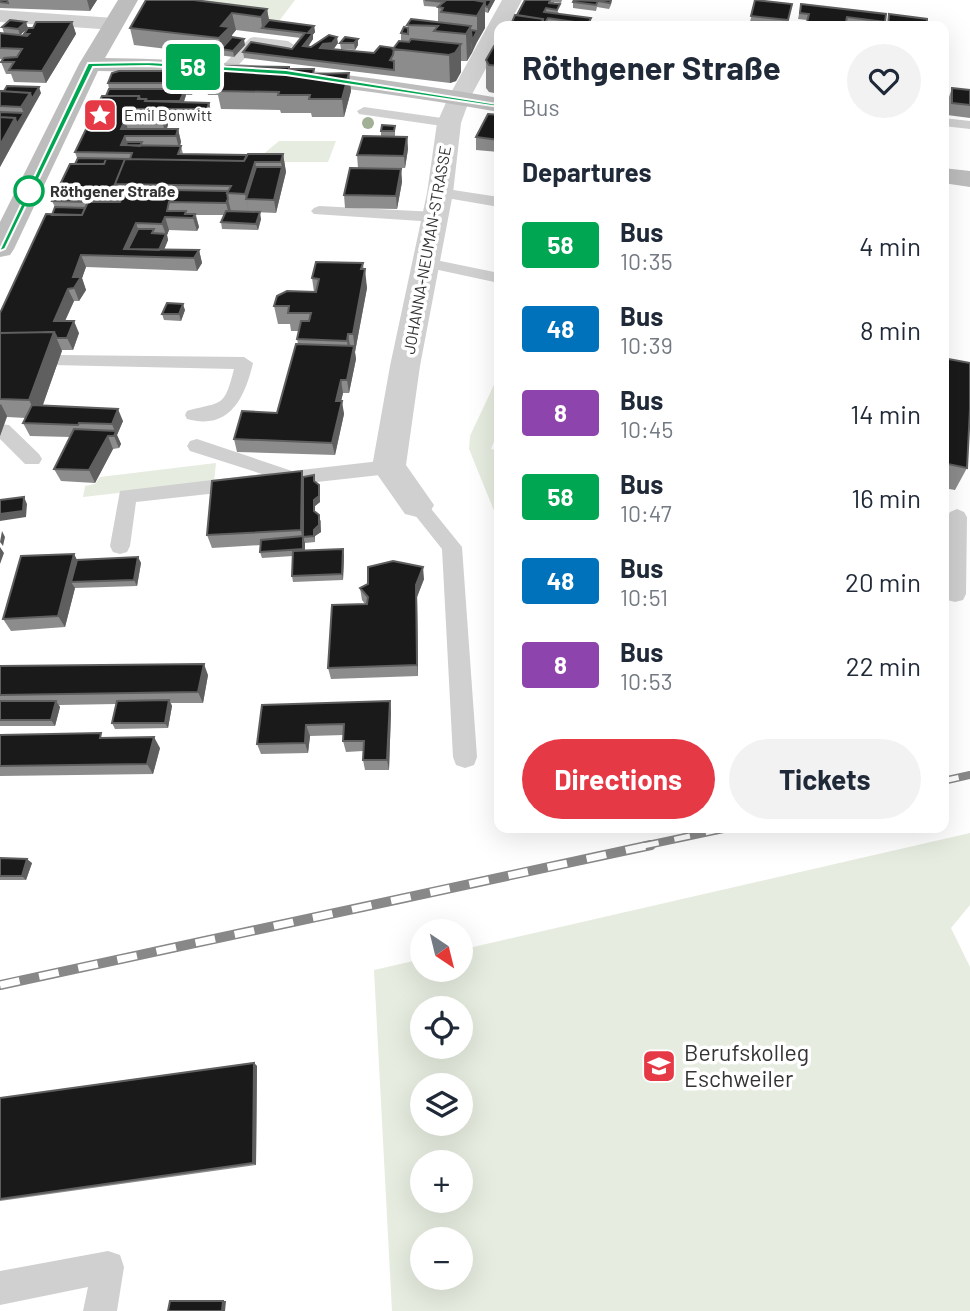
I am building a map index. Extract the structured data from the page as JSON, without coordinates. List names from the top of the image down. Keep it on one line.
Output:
{"streets":{"street":["JOHANNA-NEUMAN-STRASSE"]},"places":{"place":["Emil Bonwitt"],"other":["Röthgener Straße"],"school or university":["Berufskolleg Eschweiler"]},"lines":["bus line 58"],"north":"bottom right","page":{"on_map":"58","heading":[["Röthgener Straße","Bus"],"Departures"],"list":[{"mark":"58","name":"Bus","note":"10:35","value":"4 min"},{"mark":"48","name":"Bus","note":"10:39","value":"8 min"},{"mark":"8","name":"Bus","note":"10:45","value":"14 min"},{"mark":"58","name":"Bus","note":"10:47","value":"16 min"},{"mark":"48","name":"Bus","note":"10:51","value":"20 min"},{"mark":"8","name":"Bus","note":"10:53","value":"22 min"}],"buttons":["Directions","Tickets"],"map_buttons":["+","−"]}}
